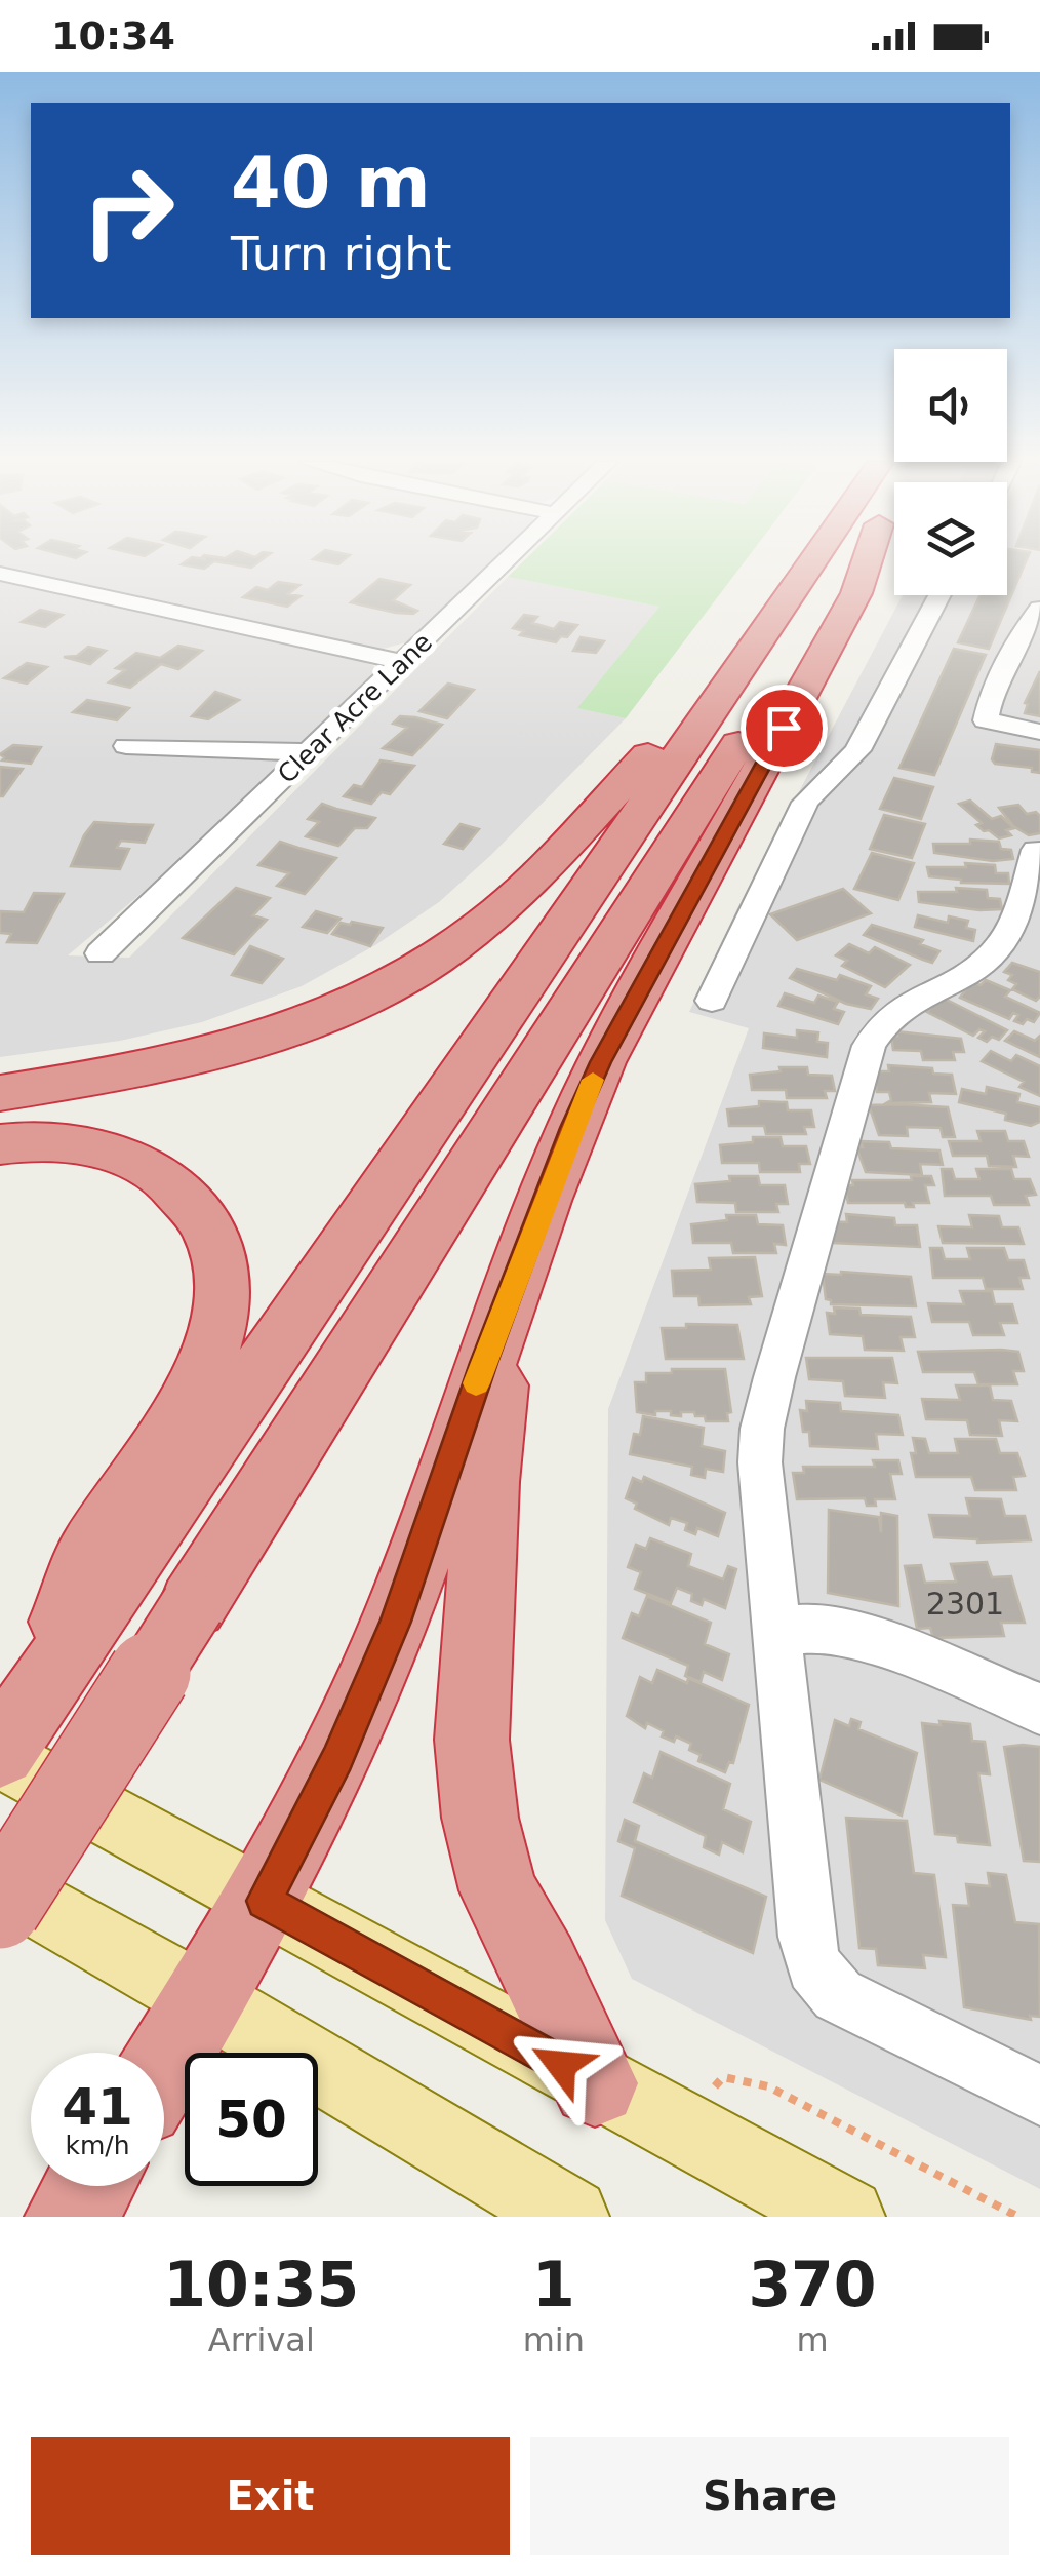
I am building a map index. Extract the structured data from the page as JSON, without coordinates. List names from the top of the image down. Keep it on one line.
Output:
{"streets":{"street":["Clear Acre Lane"]},"house_numbers":["2301"],"page":{"status":"10:34","turn":["40 m","Turn right"],"speed":"41 km/h","limit":"50","eta":["10:35","Arrival","1","min","370","m"],"buttons":["Exit","Share"]}}
